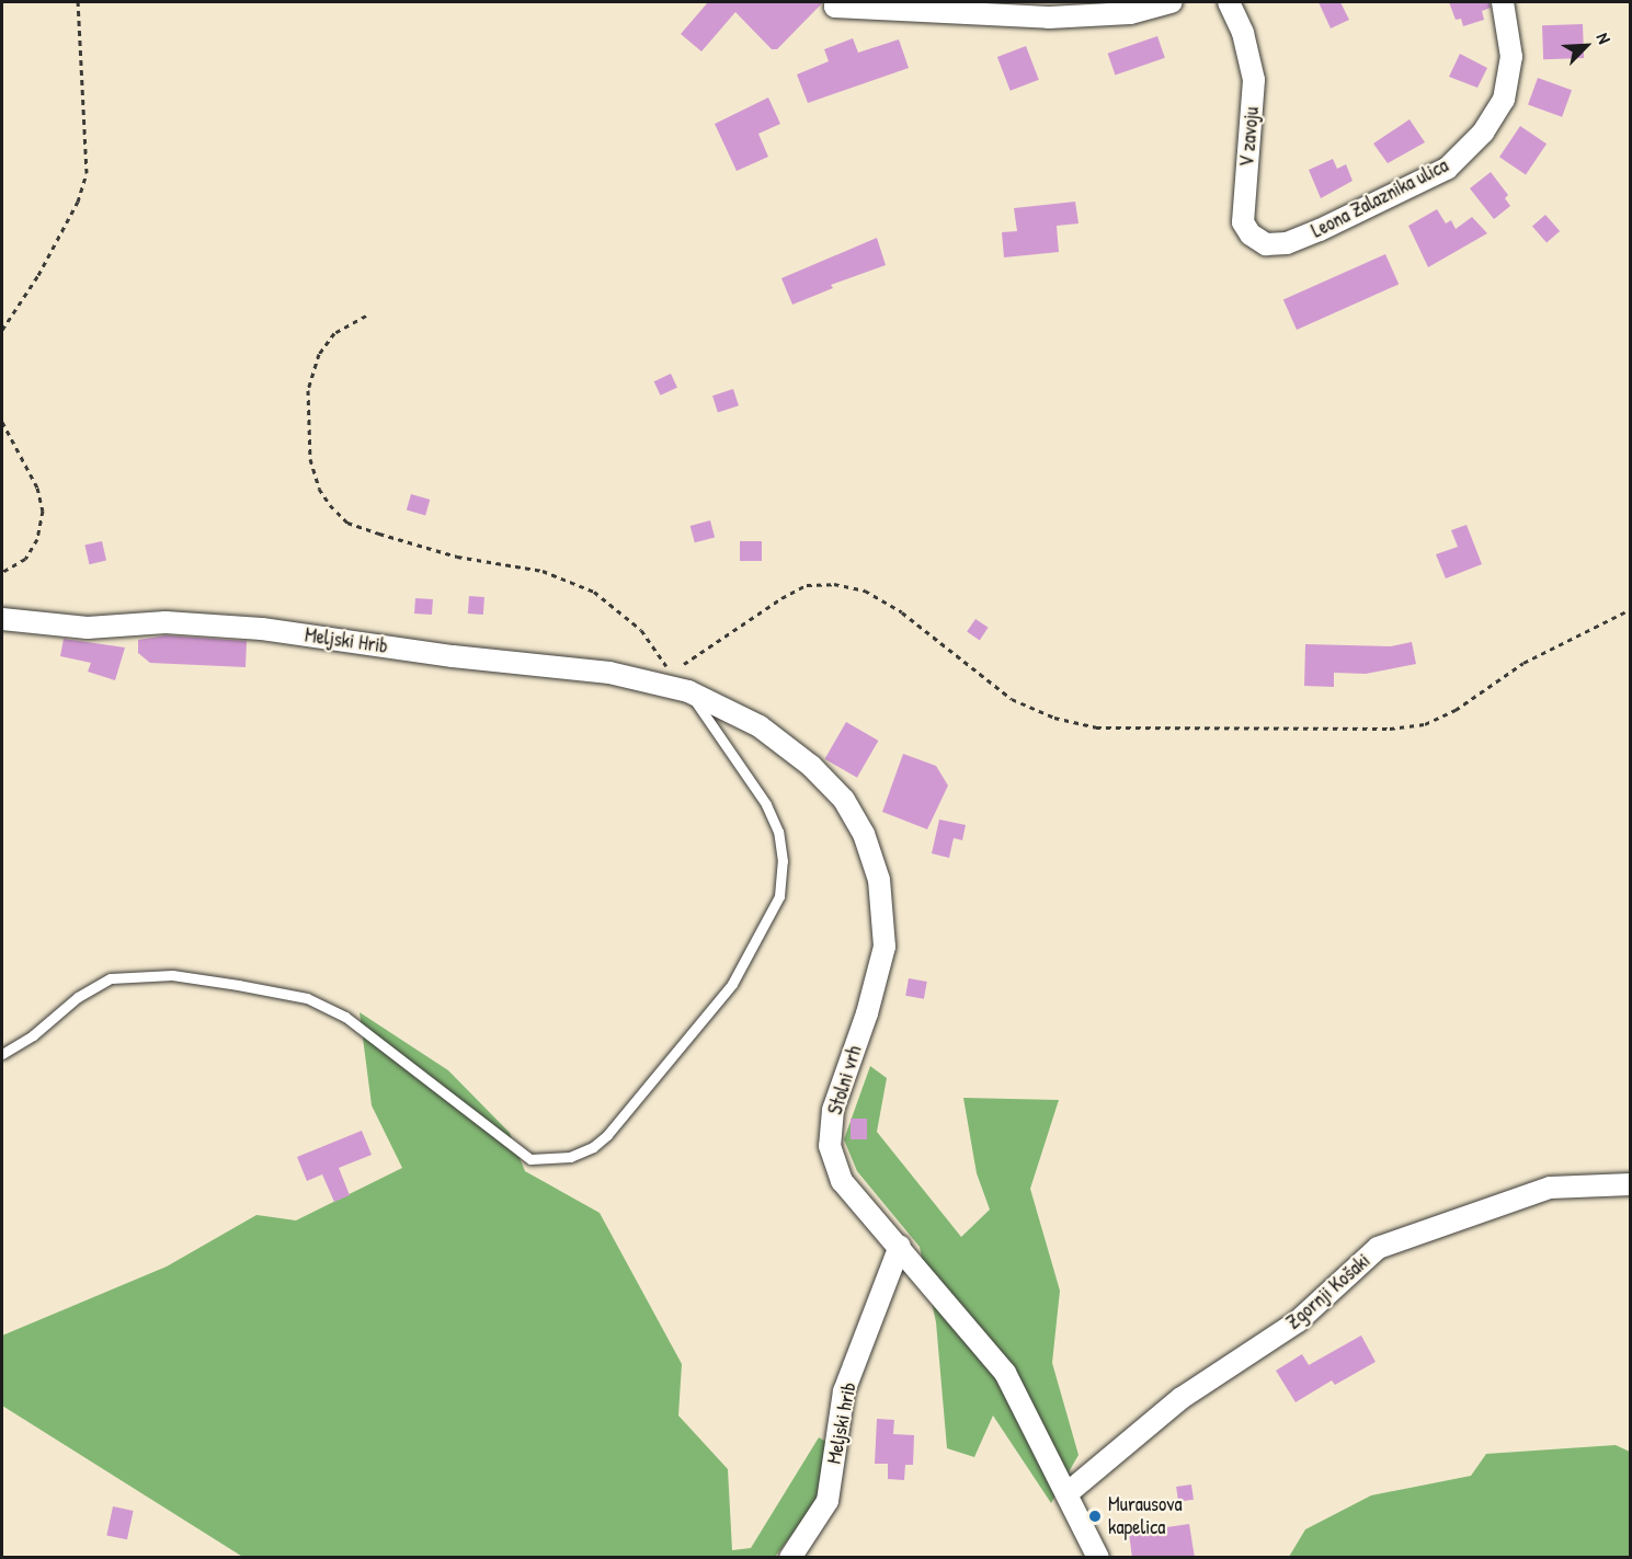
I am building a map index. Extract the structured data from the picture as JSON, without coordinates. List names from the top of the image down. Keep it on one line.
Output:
{"streets":{"street":["V zavoju","Leona Zalaznika ulica","Meljski Hrib","Stolni vrh","Zgornji Košaki","Meljski hrib"]},"crossings":[["V zavoju","Leona Zalaznika ulica"],["Meljski Hrib","Stolni vrh"],["Stolni vrh","Zgornji Košaki"],["Stolni vrh","Meljski hrib"]],"places":["Murausova kapelica"],"north":"top right"}
